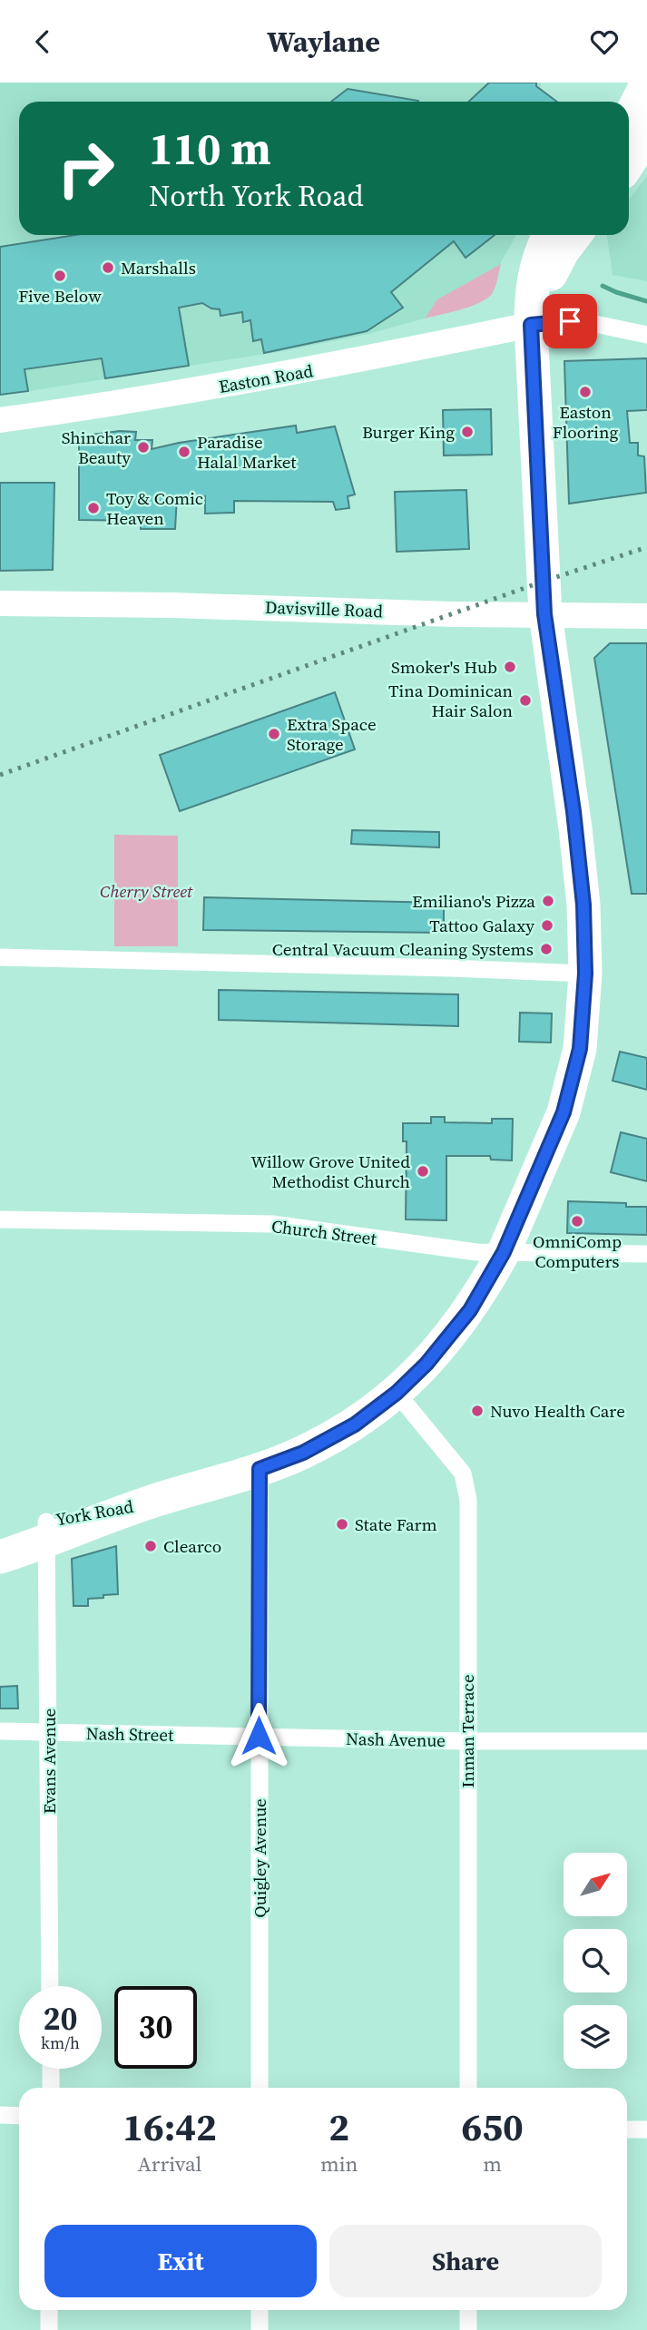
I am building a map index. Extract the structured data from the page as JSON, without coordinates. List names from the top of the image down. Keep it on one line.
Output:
{"streets":{"highway":["York Road"],"street":["Easton Road","Davisville Road","Church Street","Inman Terrace","Nash Street","Nash Avenue","Evans Avenue","Quigley Avenue"]},"crossings":[["Davisville Road","York Road"],["Church Street","York Road"],["York Road","Inman Terrace"],["York Road","Evans Avenue"],["York Road","Quigley Avenue"],["Inman Terrace","Nash Avenue"],["Nash Street","Nash Avenue"],["Nash Street","Evans Avenue"],["Nash Street","Quigley Avenue"],["Nash Avenue","Quigley Avenue"]],"parks":["Cherry Street"],"places":["Marshalls","Five Below","Easton Flooring","Burger King","Shinchar Beauty","Paradise Halal Market","Toy & Comic Heaven","Smoker's Hub","Tina Dominican Hair Salon","Extra Space Storage","Emiliano's Pizza","Tattoo Galaxy","Central Vacuum Cleaning Systems","Willow Grove United Methodist Church","OmniComp Computers","Nuvo Health Care","State Farm","Clearco"],"north":"top right","page":{"header":"Waylane","turn":["110 m","North York Road"],"speed":"20 km/h","limit":"30","eta":["16:42","Arrival","2","min","650","m"],"buttons":["Exit","Share"]}}
